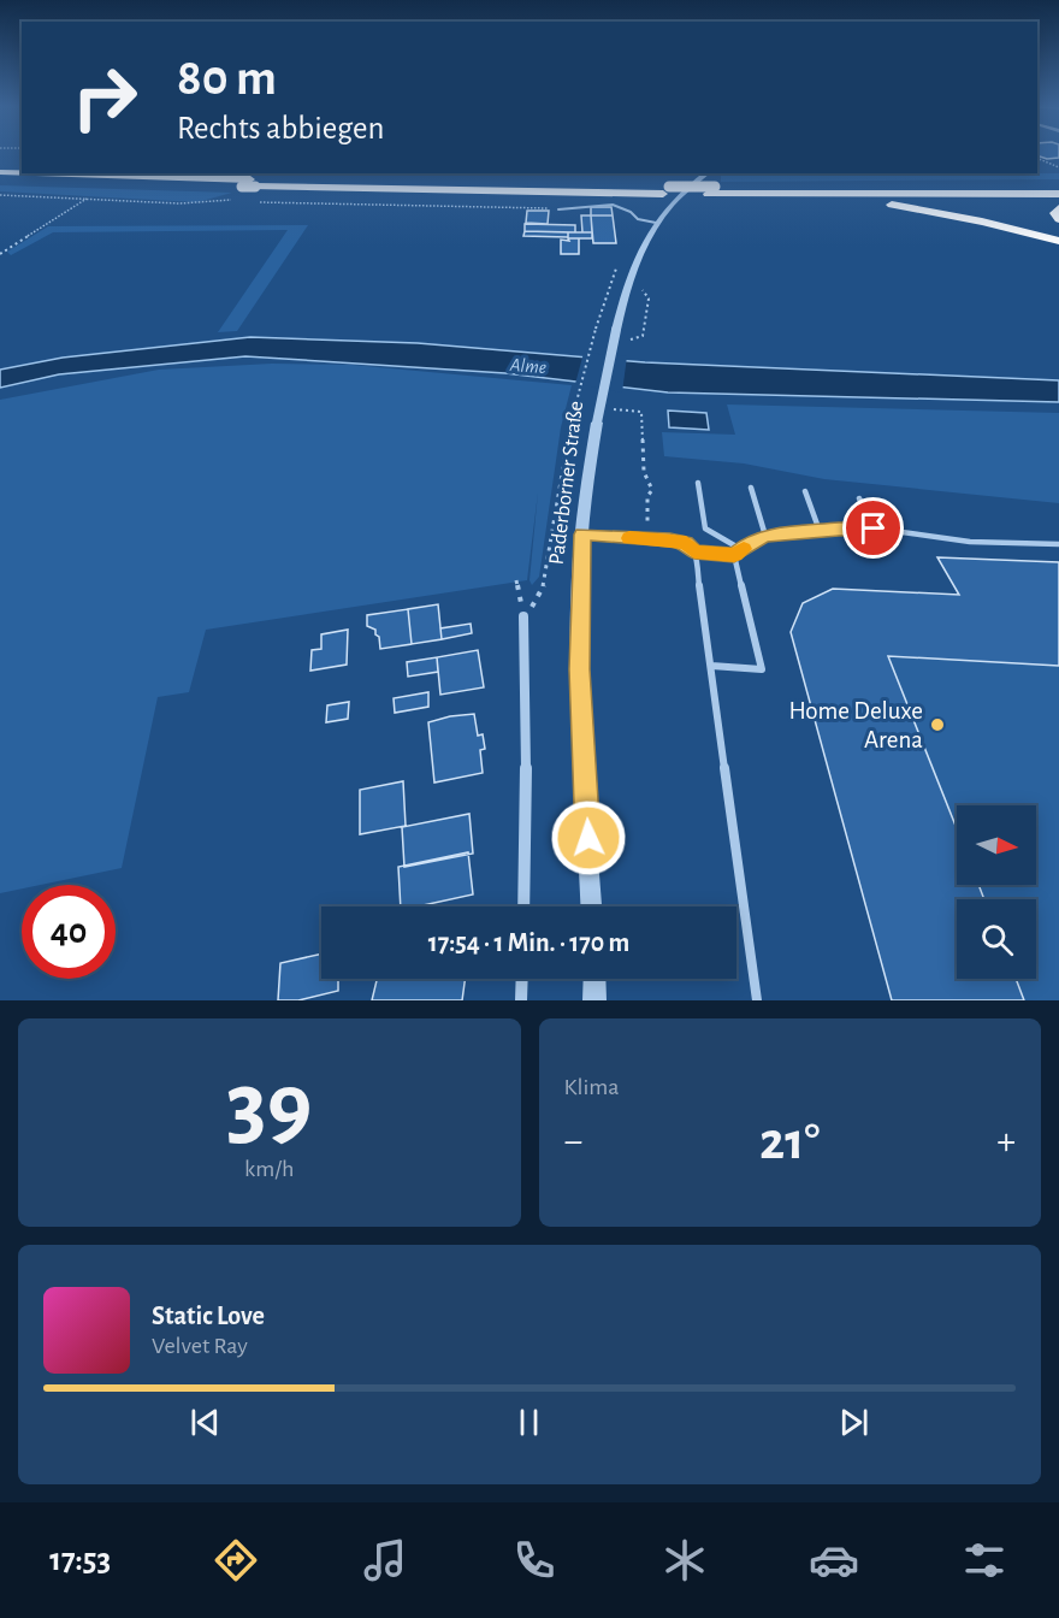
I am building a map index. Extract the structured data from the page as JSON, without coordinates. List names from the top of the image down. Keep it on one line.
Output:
{"streets":{"street":["Paderborner Straße"]},"water":["Alme"],"places":["Home Deluxe Arena"],"north":"right","page":{"turn":["80 m","Rechts abbiegen"],"limit":"40","trip":"17:54 · 1 Min. · 170 m","tile":[["39","km/h"],"Klima"],"heat":["−","21°","+"],"song":["Static Love","Velvet Ray"],"tabs":"17:53"}}
